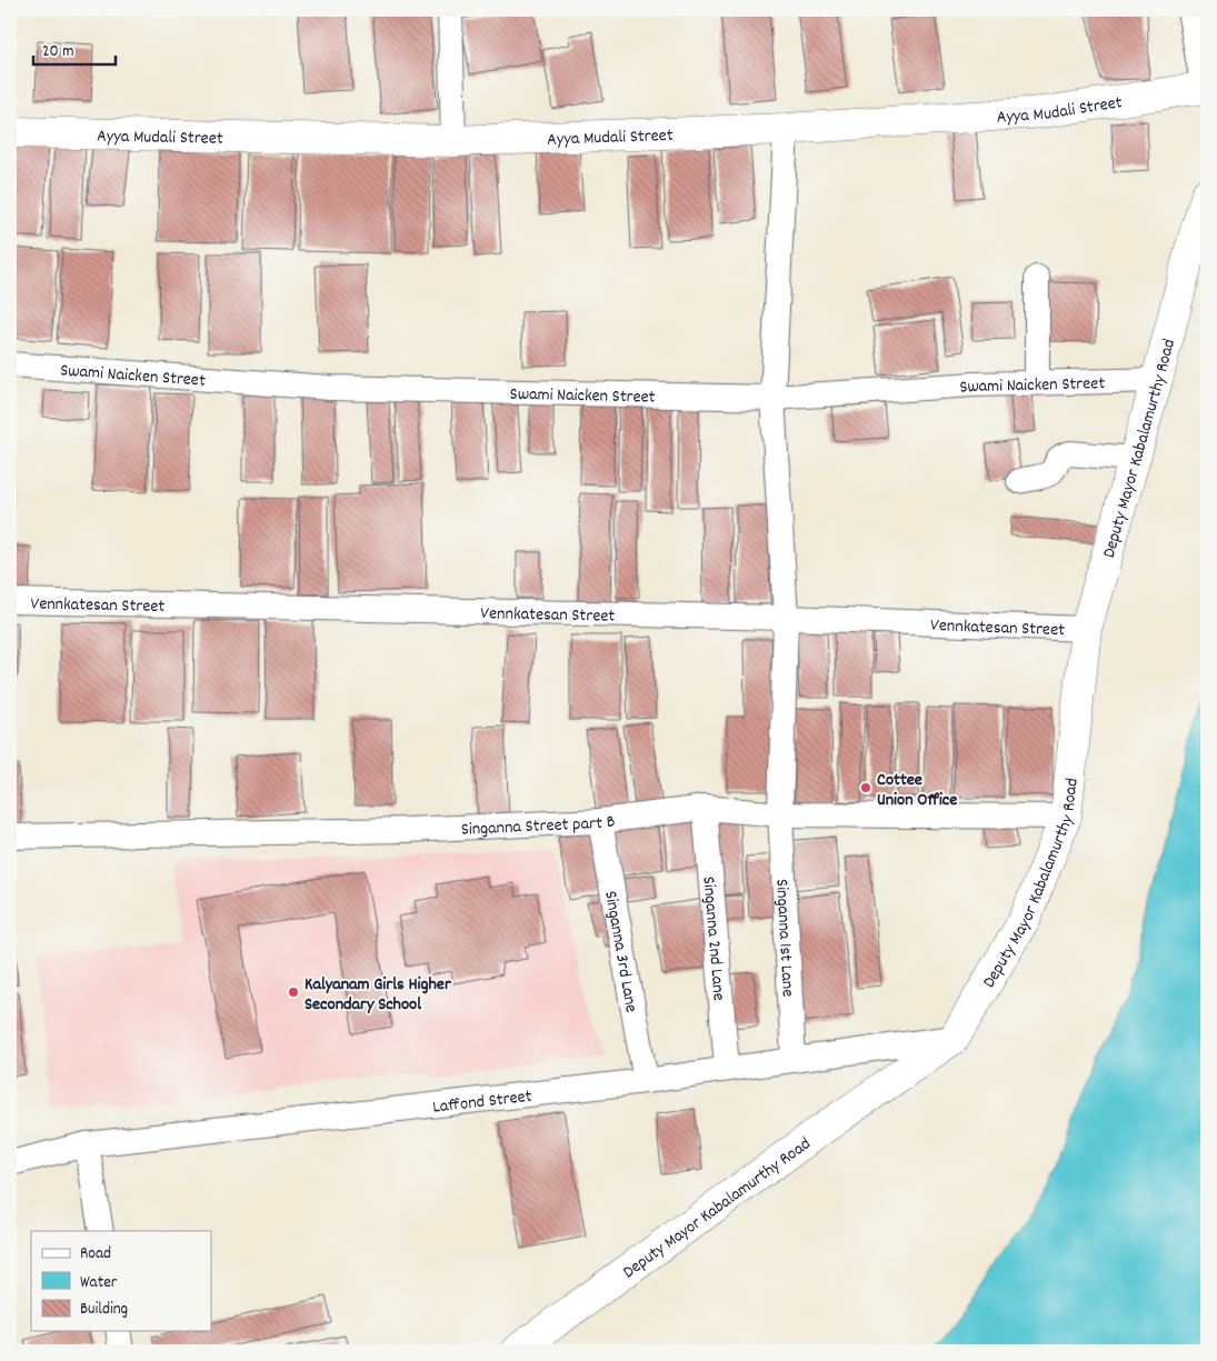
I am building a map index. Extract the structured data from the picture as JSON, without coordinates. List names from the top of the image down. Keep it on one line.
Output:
{"streets":{"street":["Ayya Mudali Street","Swami Naicken Street","Deputy Mayor Kabalamurthy Road","Vennkatesan Street","Singanna Street part B","Singanna 2nd Lane","Singanna 1st Lane","Singanna 3rd Lane","Laffond Street"]},"crossings":[["Ayya Mudali Street","Singanna 1st Lane"],["Swami Naicken Street","Deputy Mayor Kabalamurthy Road"],["Swami Naicken Street","Singanna 1st Lane"],["Deputy Mayor Kabalamurthy Road","Vennkatesan Street"],["Deputy Mayor Kabalamurthy Road","Singanna Street part B"],["Deputy Mayor Kabalamurthy Road","Laffond Street"],["Vennkatesan Street","Singanna 1st Lane"],["Singanna Street part B","Singanna 2nd Lane"],["Singanna Street part B","Singanna 1st Lane"],["Singanna Street part B","Singanna 3rd Lane"],["Singanna 2nd Lane","Laffond Street"],["Singanna 1st Lane","Laffond Street"],["Singanna 3rd Lane","Laffond Street"]],"places":["Cottee Union Office","Kalyanam Girls Higher Secondary School"],"legend":["Road","Water","Building"],"scale_bar":"20 m"}
